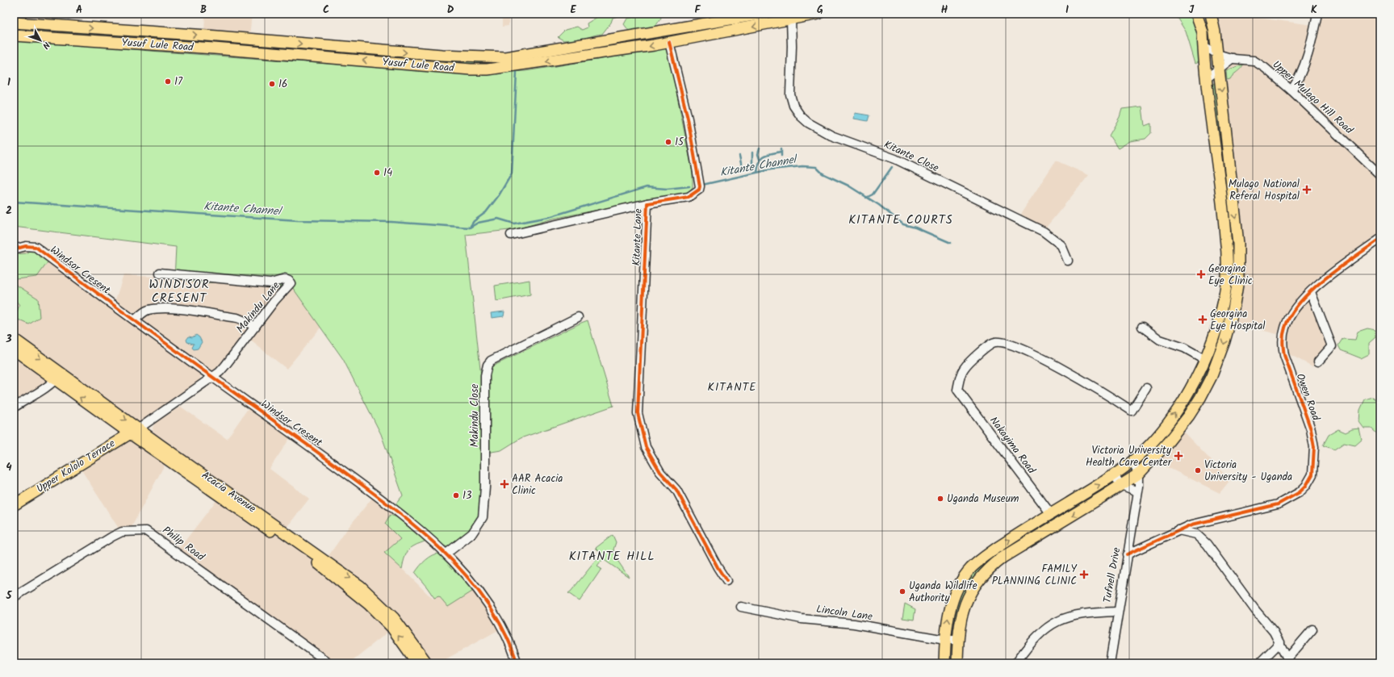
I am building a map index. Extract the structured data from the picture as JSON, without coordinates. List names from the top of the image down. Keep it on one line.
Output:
{"streets":{"main road":["Yusuf Lule Road","Upper Kololo Terrace","Acacia Avenue"],"street":["Upper Mulago Hill Road","Kitante Close","Kitante Lane","Windsor Cresent","Makindu Lane","Owen Road","Makindu Close","Nakayima Road","Philip Road","Tufnell Drive","Lincoln Lane"]},"crossings":[["Yusuf Lule Road","Kitante Close"],["Yusuf Lule Road","Kitante Lane"],["Windsor Cresent","Makindu Lane"],["Windsor Cresent","Makindu Close"],["Makindu Lane","Upper Kololo Terrace"],["Makindu Lane","Acacia Avenue"],["Owen Road","Tufnell Drive"],["Upper Kololo Terrace","Acacia Avenue"]],"districts":["KITANTE COURTS","WINDISOR CRESENT","KITANTE","KITANTE HILL"],"water":["Kitante Channel"],"places":{"other":["17","16","15","14","Victoria University - Uganda","13","Uganda Museum","Uganda Wildlife Authority"],"health":["Mulago National Referal Hospital","Georgina Eye Clinic","Georgina Eye Hospital","Victoria University Health Care Center","AAR Acacia Clinic","FAMILY PLANNING CLINIC"]},"north":"bottom right","grid":{"columns":["A","B","C","D","E","F","G","H","I","J","K"],"rows":["1","2","3","4","5"]}}
